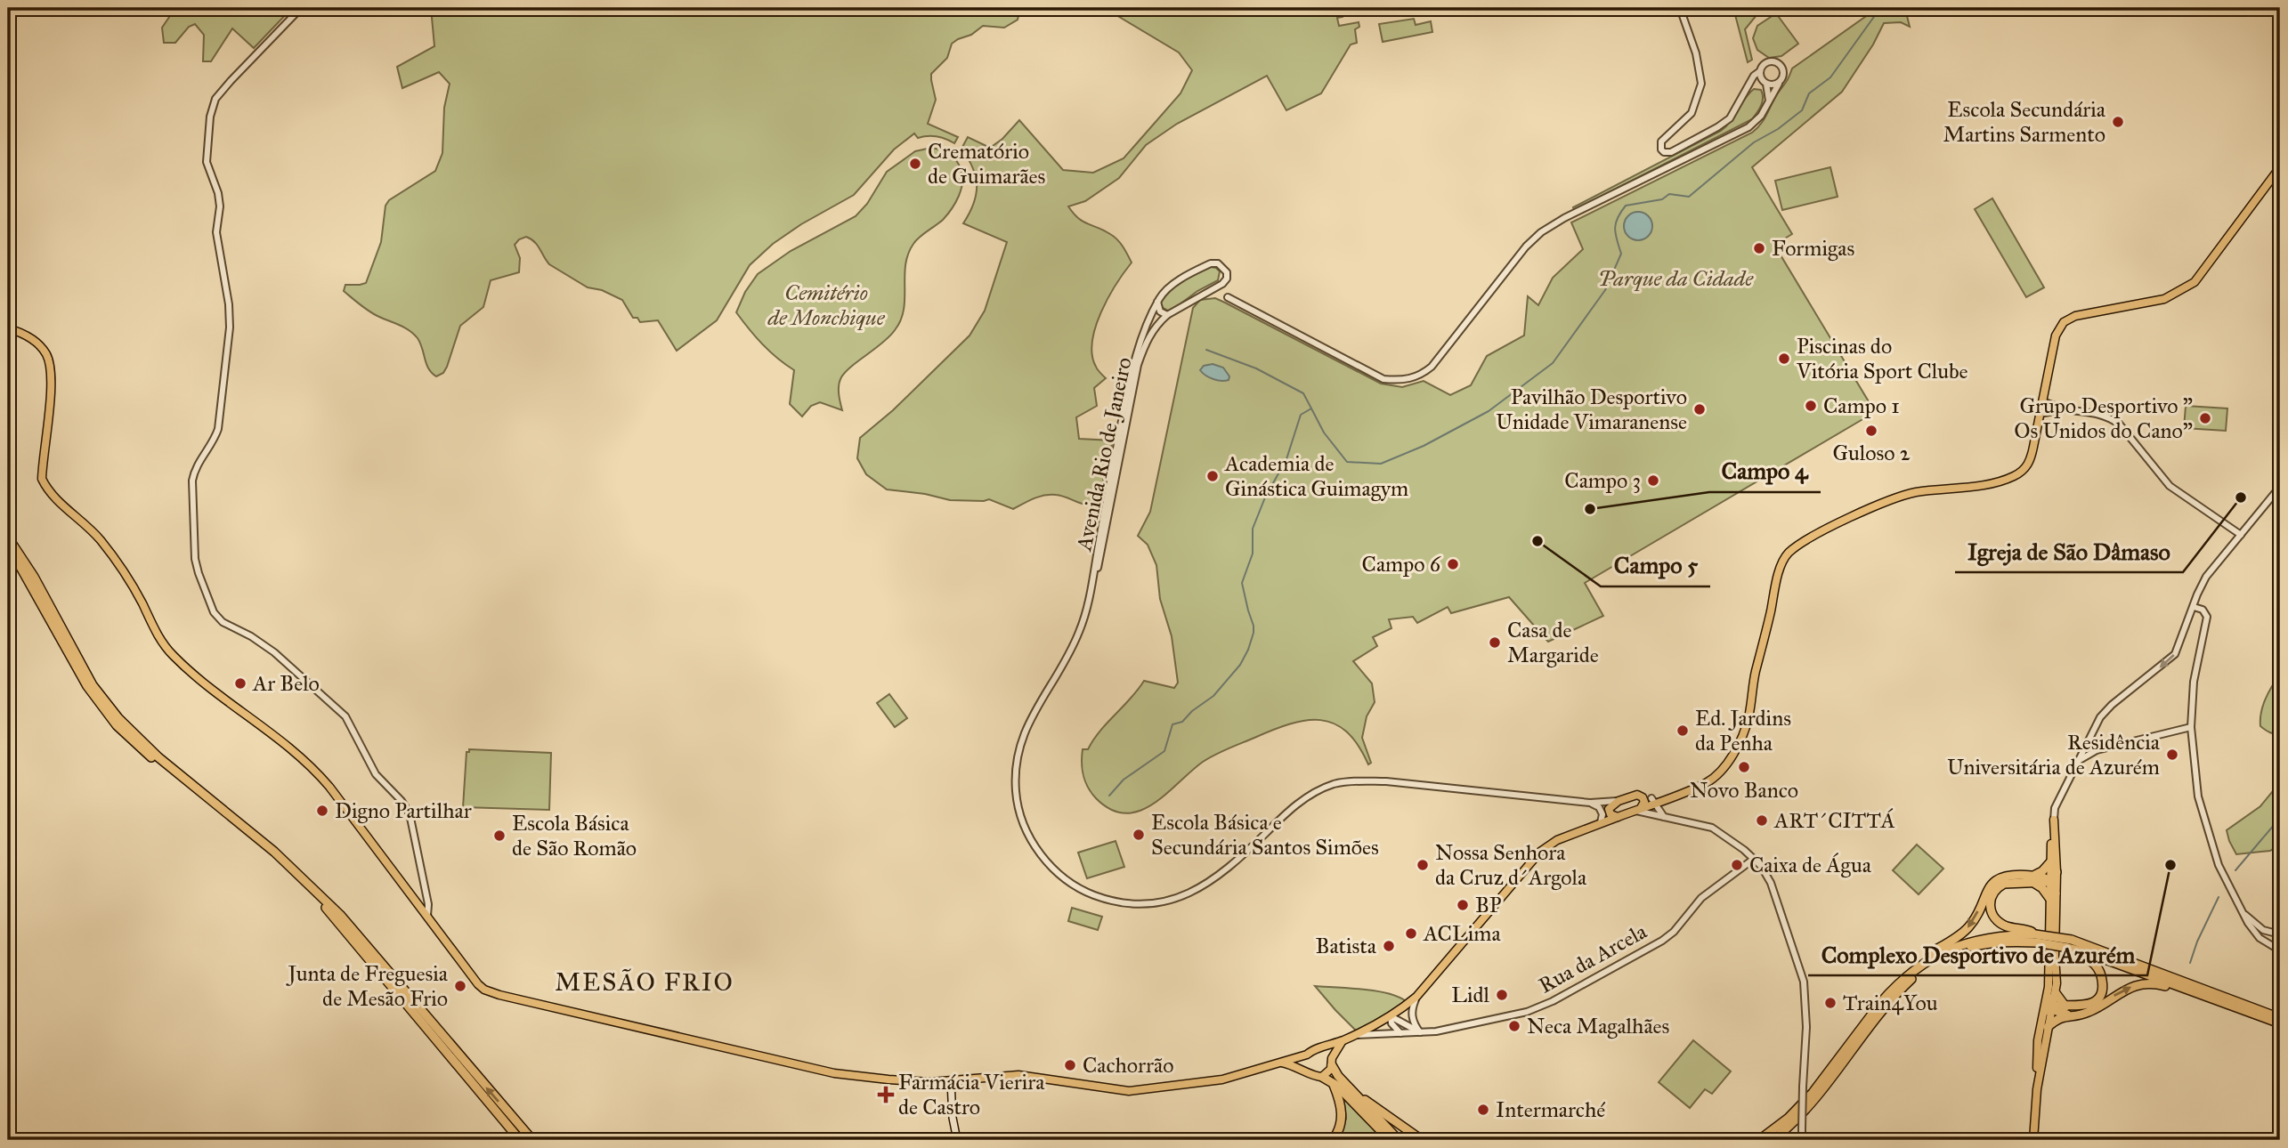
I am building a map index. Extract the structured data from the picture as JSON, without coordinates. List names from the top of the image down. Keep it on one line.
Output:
{"streets":{"street":["Avenida Rio de Janeiro","Rua da Arcela"]},"districts":["MESÃO FRIO"],"parks":["Parque da Cidade","Cemitério de Monchique"],"places":{"other":["Escola Secundária Martins Sarmento","Crematório de Guimarães","Formigas","Piscinas do Vitória Sport Clube","Campo 1","Pavilhão Desportivo Unidade Vimaranense","Grupo Desportivo \" Os Unidos do Cano\"","Guloso 2","Academia de Ginástica Guimagym","Campo 3","Igreja de São Dâmaso","Campo 4","Campo 5","Campo 6","Casa de Margaride","Ar Belo","Ed. Jardins da Penha","Residência Universitária de Azurém","Novo Banco","Digno Partilhar","ART´CITTÁ","Escola Básica e Secundária Santos Simões","Escola Básica de São Romão","Nossa Senhora da Cruz d´Argola","Caixa de Água","Complexo Desportivo de Azurém","BP","ACLima","Batista","Junta de Freguesia de Mesão Frio","Lidl","Train4You","Neca Magalhães","Cachorrão","Intermarché"],"health":["Farmácia Vierira de Castro"]}}
